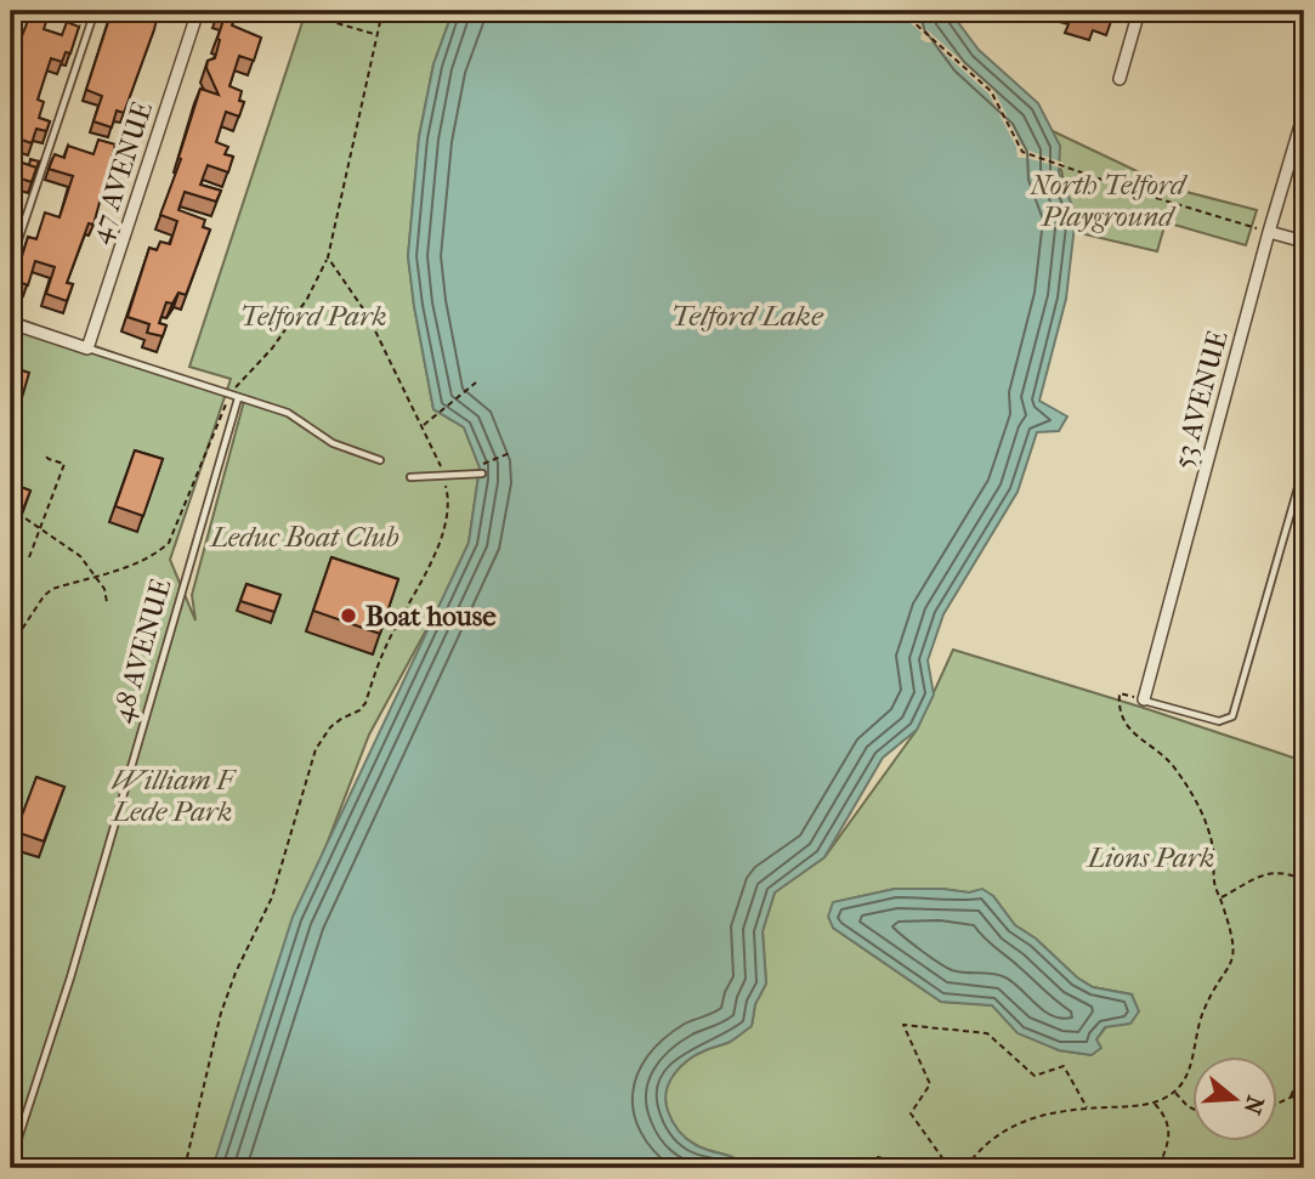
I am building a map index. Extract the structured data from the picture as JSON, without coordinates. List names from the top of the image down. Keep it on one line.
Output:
{"streets":{"street":["47 AVENUE","53 AVENUE"],"lane":["48 AVENUE"]},"water":["Telford Lake"],"parks":["North Telford Playground","Telford Park","Leduc Boat Club","William F Lede Park","Lions Park"],"places":["Boat house"],"north":"right"}
